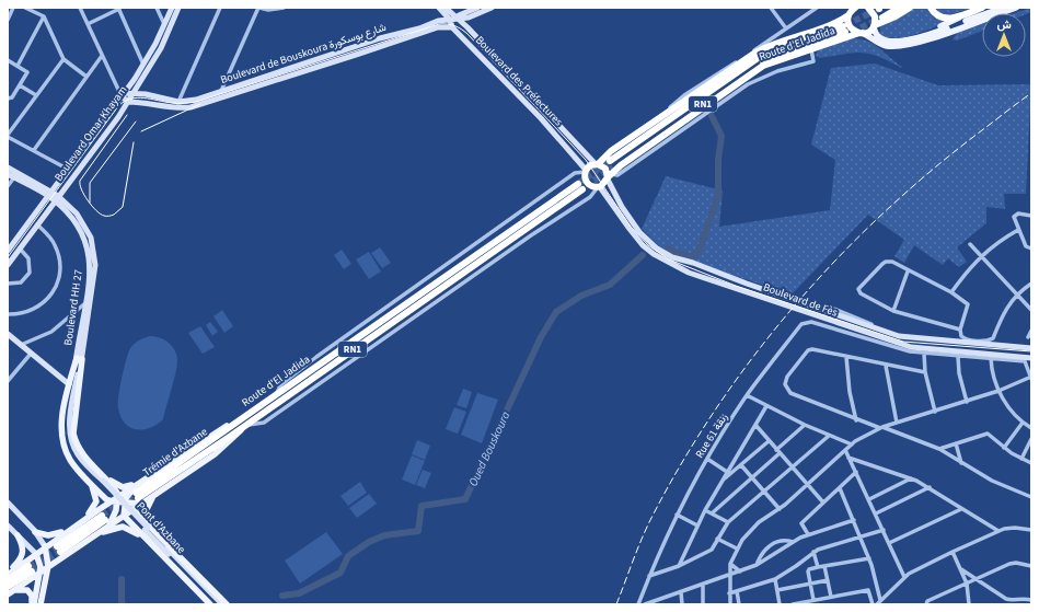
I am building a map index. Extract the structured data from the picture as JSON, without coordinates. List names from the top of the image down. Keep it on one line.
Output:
{"streets":{"highway":["Route d'El Jadida","RN1","Trémie d'Azbane"],"street":["Boulevard de Bouskoura شارع بوسكورة","Boulevard des Préfectures","Boulevard Omar Khayam","Boulevard de Fès","Boulevard HH 27","Rue 61 زنقة","Pont d'Azbane"]},"crossings":[["Route d'El Jadida","Boulevard des Préfectures"],["Route d'El Jadida","RN1"],["Route d'El Jadida","Boulevard de Fès"],["Route d'El Jadida","Trémie d'Azbane"],["Boulevard de Bouskoura شارع بوسكورة","Boulevard des Préfectures"],["Boulevard de Bouskoura شارع بوسكورة","Boulevard Omar Khayam"],["Boulevard des Préfectures","Boulevard de Fès"],["RN1","Trémie d'Azbane"],["Boulevard Omar Khayam","Boulevard HH 27"],["Boulevard HH 27","Pont d'Azbane"]],"water":["Oued Bouskoura"],"north":"top"}
